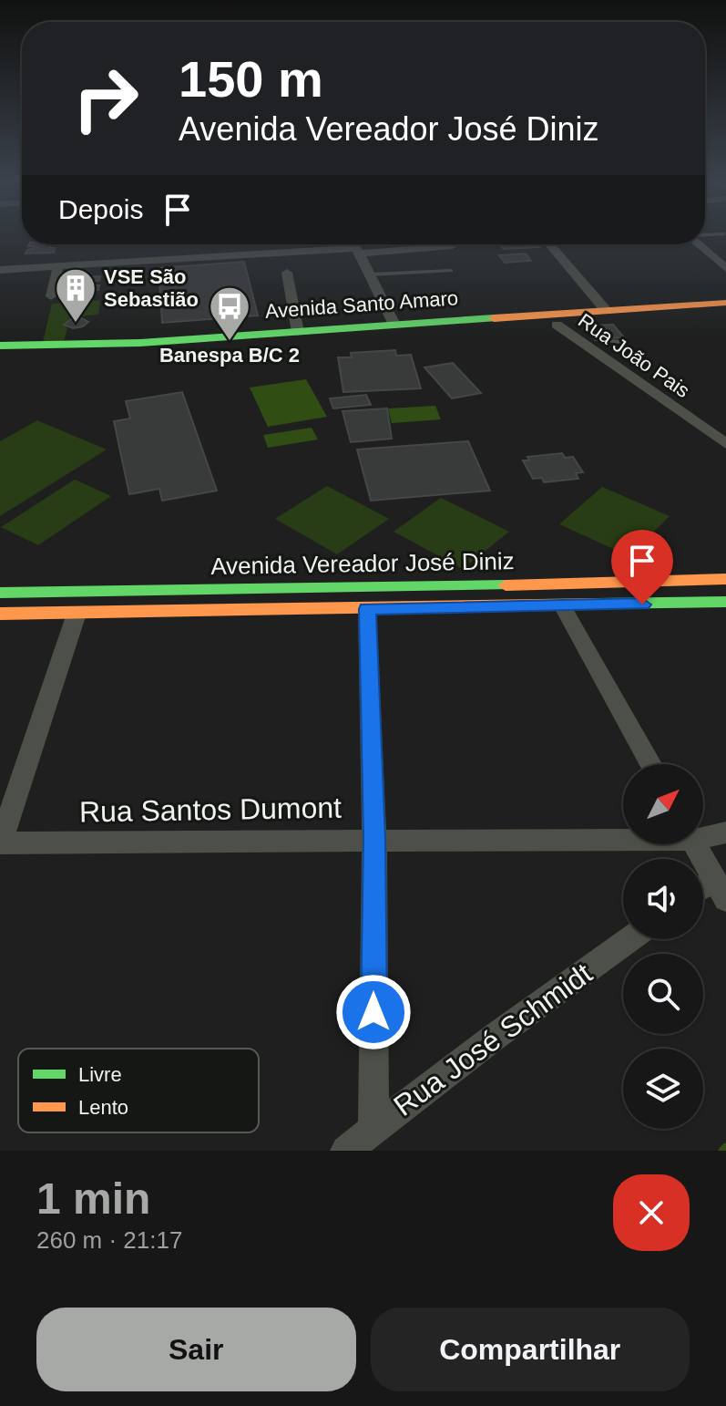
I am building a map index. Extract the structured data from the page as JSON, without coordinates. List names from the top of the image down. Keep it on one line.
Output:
{"streets":{"main road":["Avenida Santo Amaro","Avenida Vereador José Diniz"],"street":["Rua João Pais","Rua Santos Dumont","Rua José Schmidt"]},"crossings":[["Avenida Santo Amaro","Rua João Pais"]],"places":{"building":["VSE São Sebastião"],"bus stop":["Banespa B/C 2"]},"legend":["Livre","Lento"],"north":"top right","page":{"turn":["150 m","Avenida Vereador José Diniz"],"then":"Depois","heading":["1 min","260 m · 21:17"],"buttons":["Sair","Compartilhar"]}}
